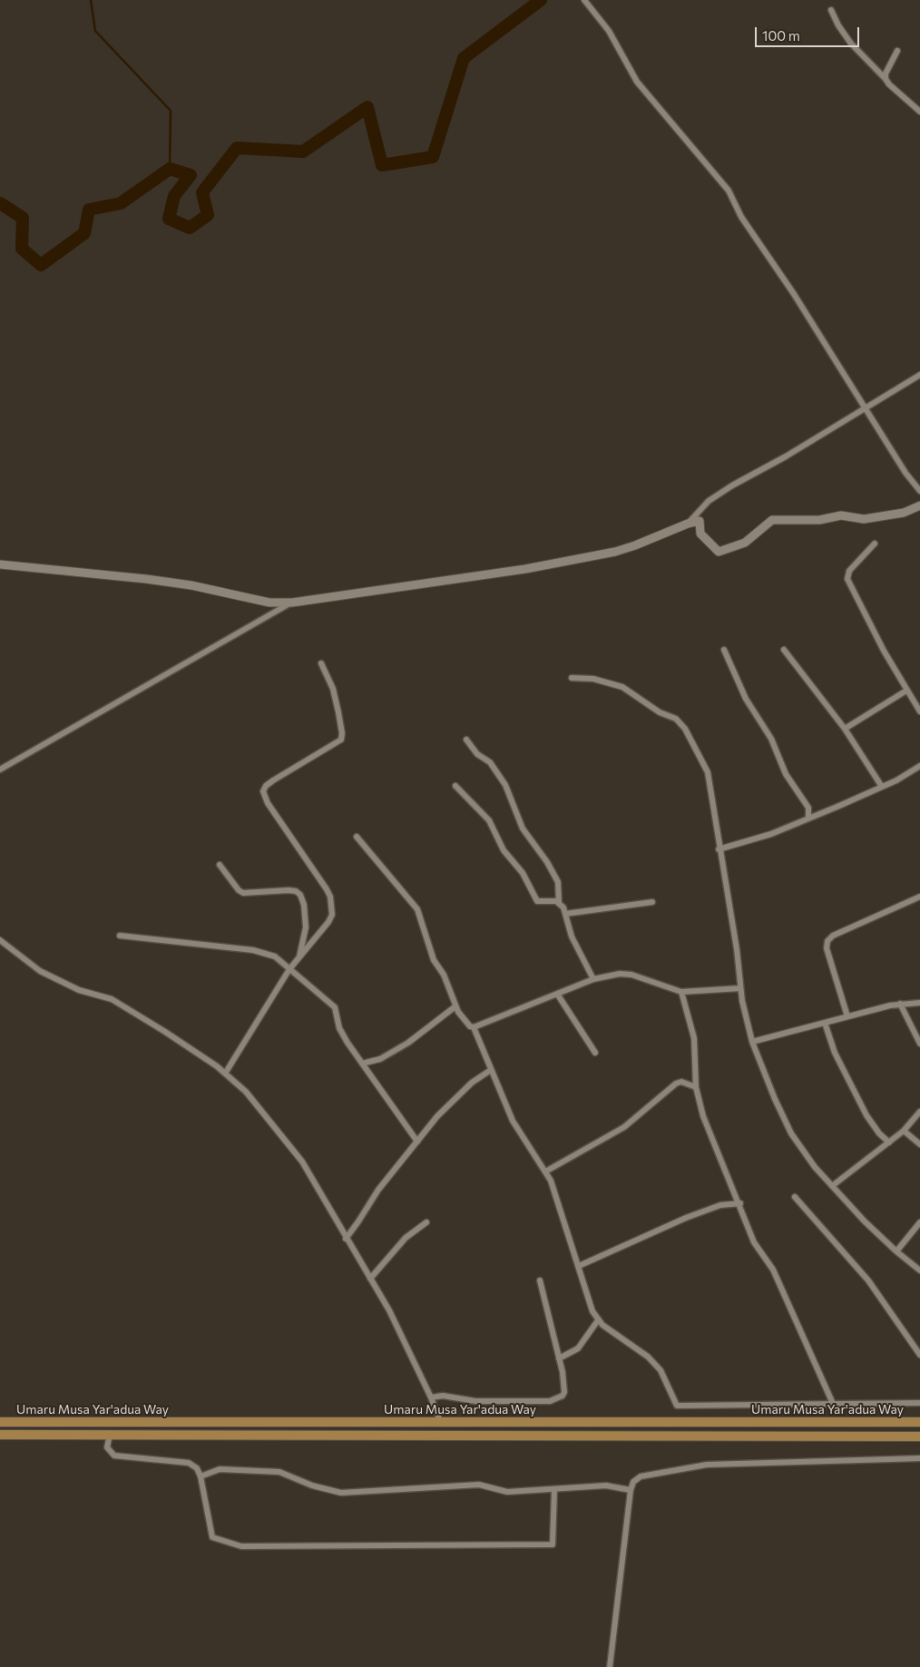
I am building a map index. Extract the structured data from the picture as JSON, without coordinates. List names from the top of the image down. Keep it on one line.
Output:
{"streets":{"main road":["Umaru Musa Yar'adua Way"]},"scale_bar":"100 m"}
